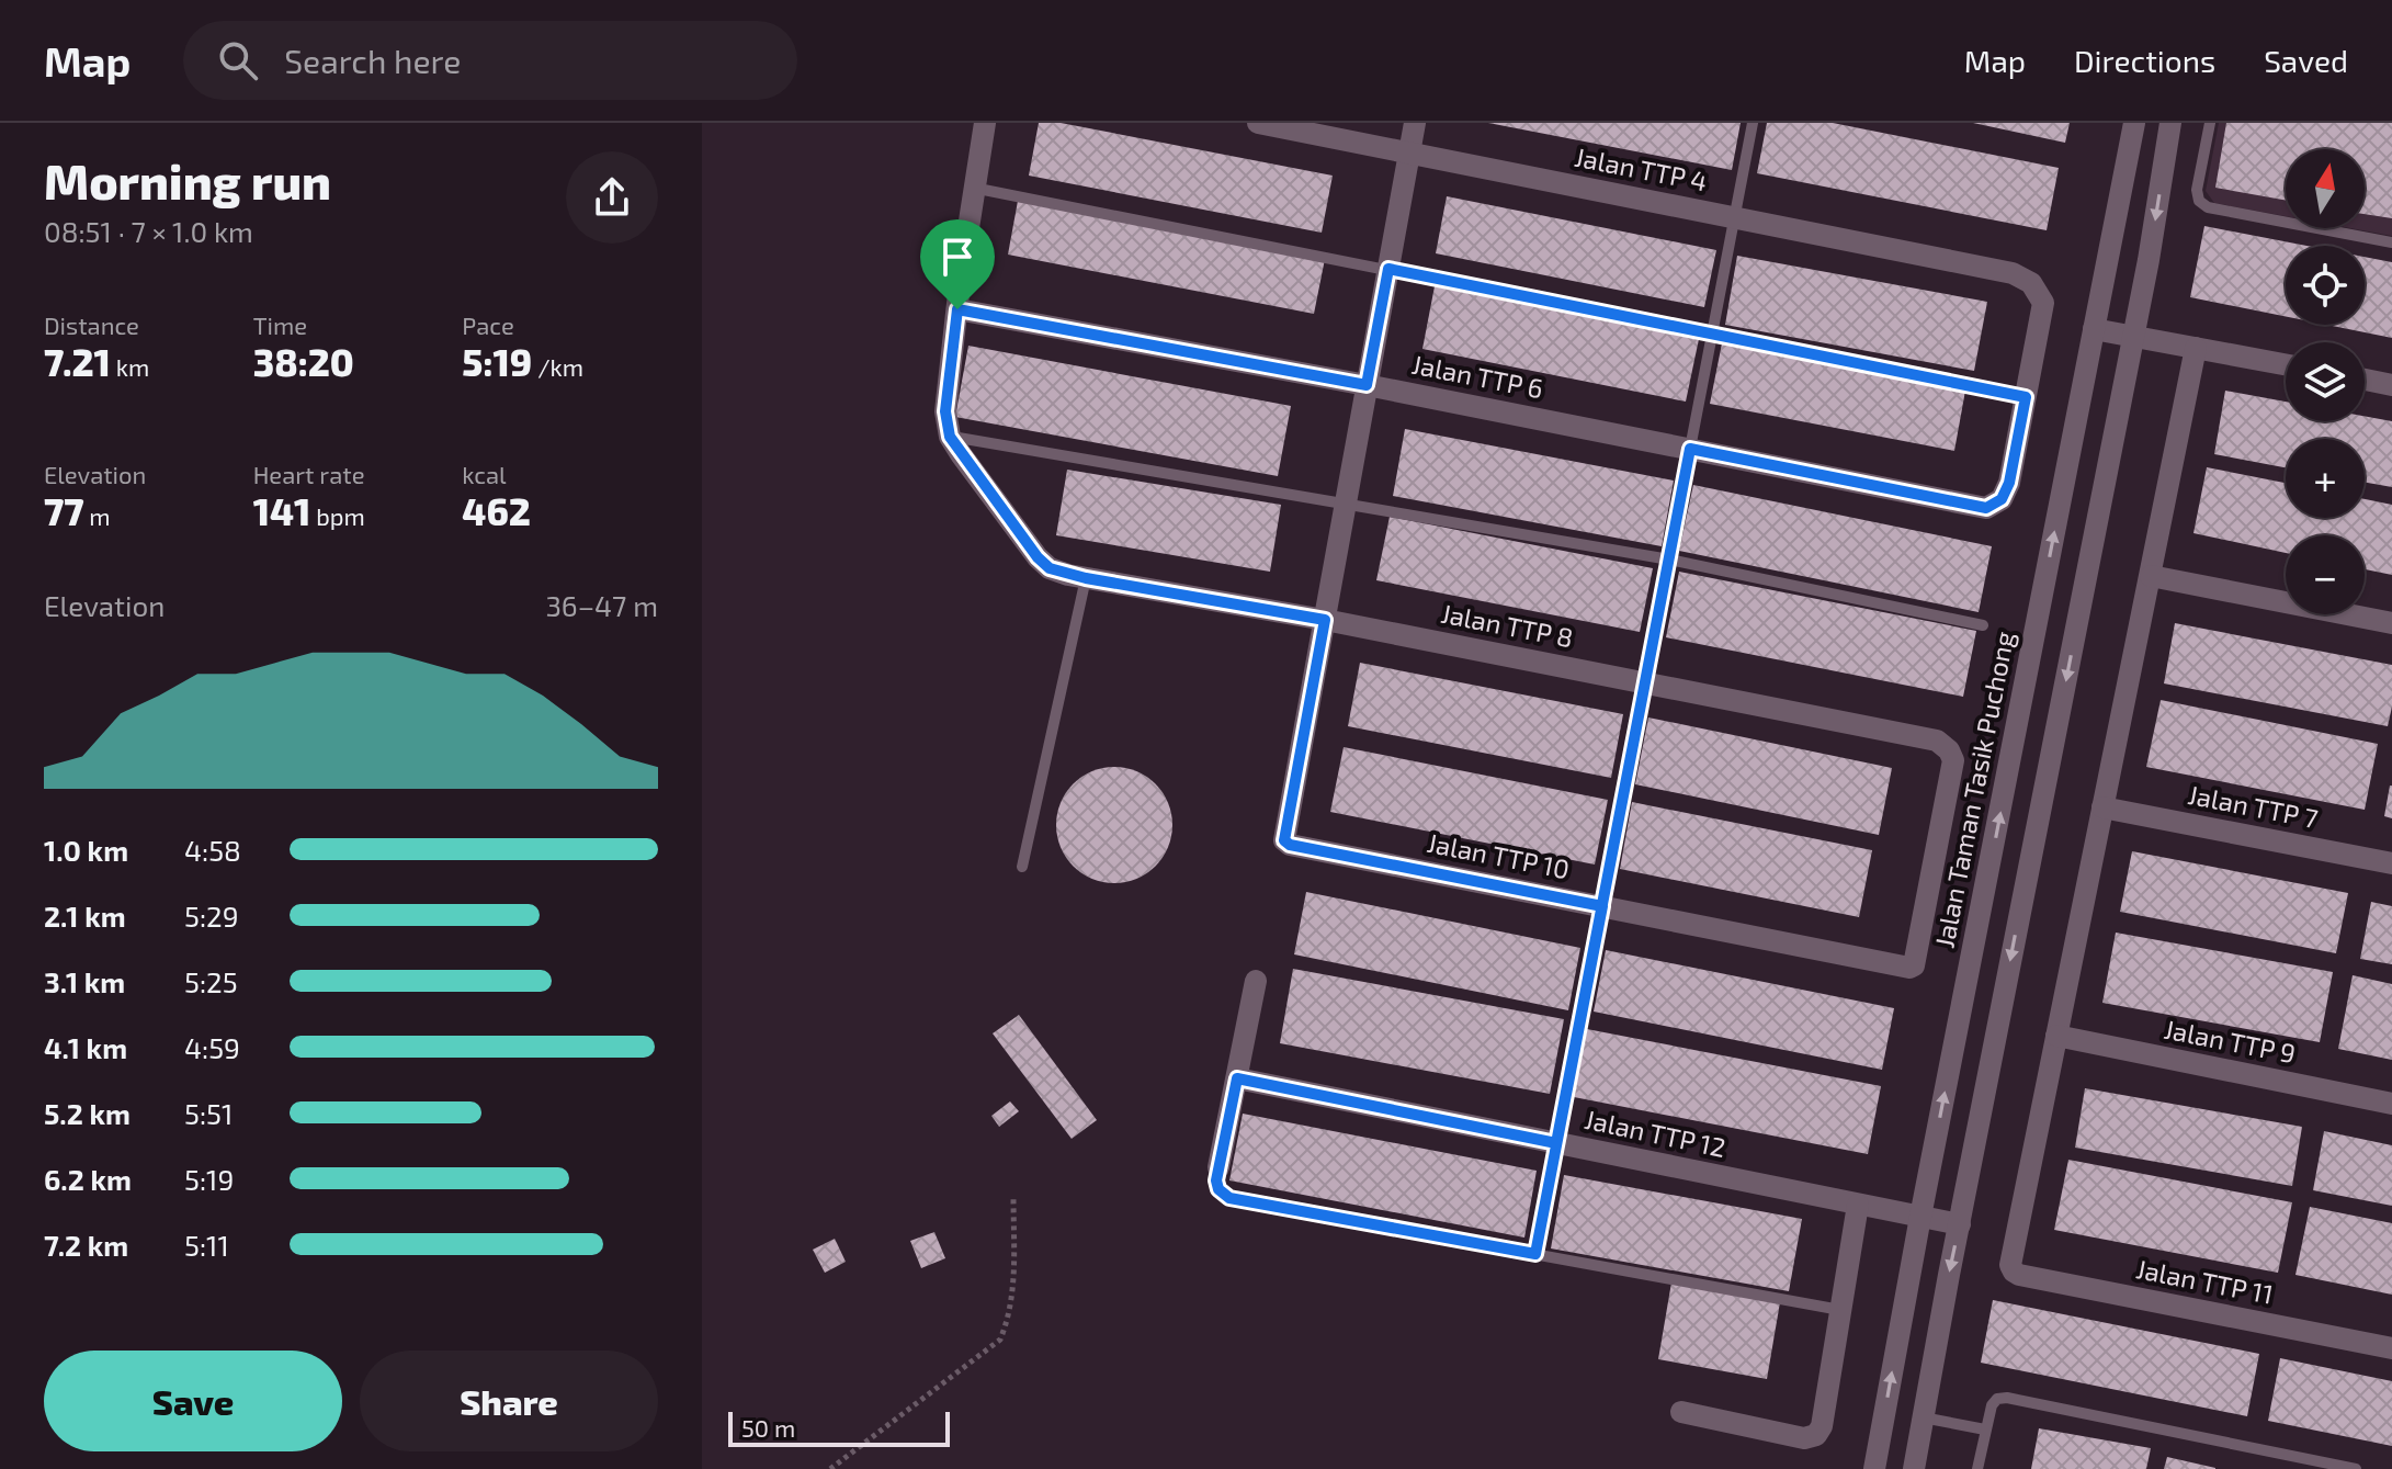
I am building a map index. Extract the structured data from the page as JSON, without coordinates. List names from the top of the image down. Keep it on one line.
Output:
{"streets":{"street":["Jalan TTP 4","Jalan TTP 6","Jalan TTP 8","Jalan Taman Tasik Puchong","Jalan TTP 7","Jalan TTP 10","Jalan TTP 9","Jalan TTP 12","Jalan TTP 11"]},"crossings":[["Jalan TTP 4","Jalan TTP 6"],["Jalan TTP 8","Jalan TTP 10"],["Jalan Taman Tasik Puchong","Jalan TTP 12"],["Jalan TTP 9","Jalan TTP 11"]],"scale_bar":"50 m","north":"top","page":{"header":"Map","search":"Search here","nav":["Map","Directions","Saved"],"heading":["Morning run","08:51 · 7 × 1.0 km"],"map_buttons":["+","−"],"stats":[["Distance","7.21 km"],["Time","38:20"],["Pace","5:19 /km"],["Elevation","77 m"],["Heart rate","141 bpm"],["kcal","462"]],"chart":["Elevation","36–47 m"],"list":[{"name":"1.0 km","note":"4:58"},{"name":"2.1 km","note":"5:29"},{"name":"3.1 km","note":"5:25"},{"name":"4.1 km","note":"4:59"},{"name":"5.2 km","note":"5:51"},{"name":"6.2 km","note":"5:19"},{"name":"7.2 km","note":"5:11"}],"buttons":["Save","Share"],"scale":"50 m"}}
